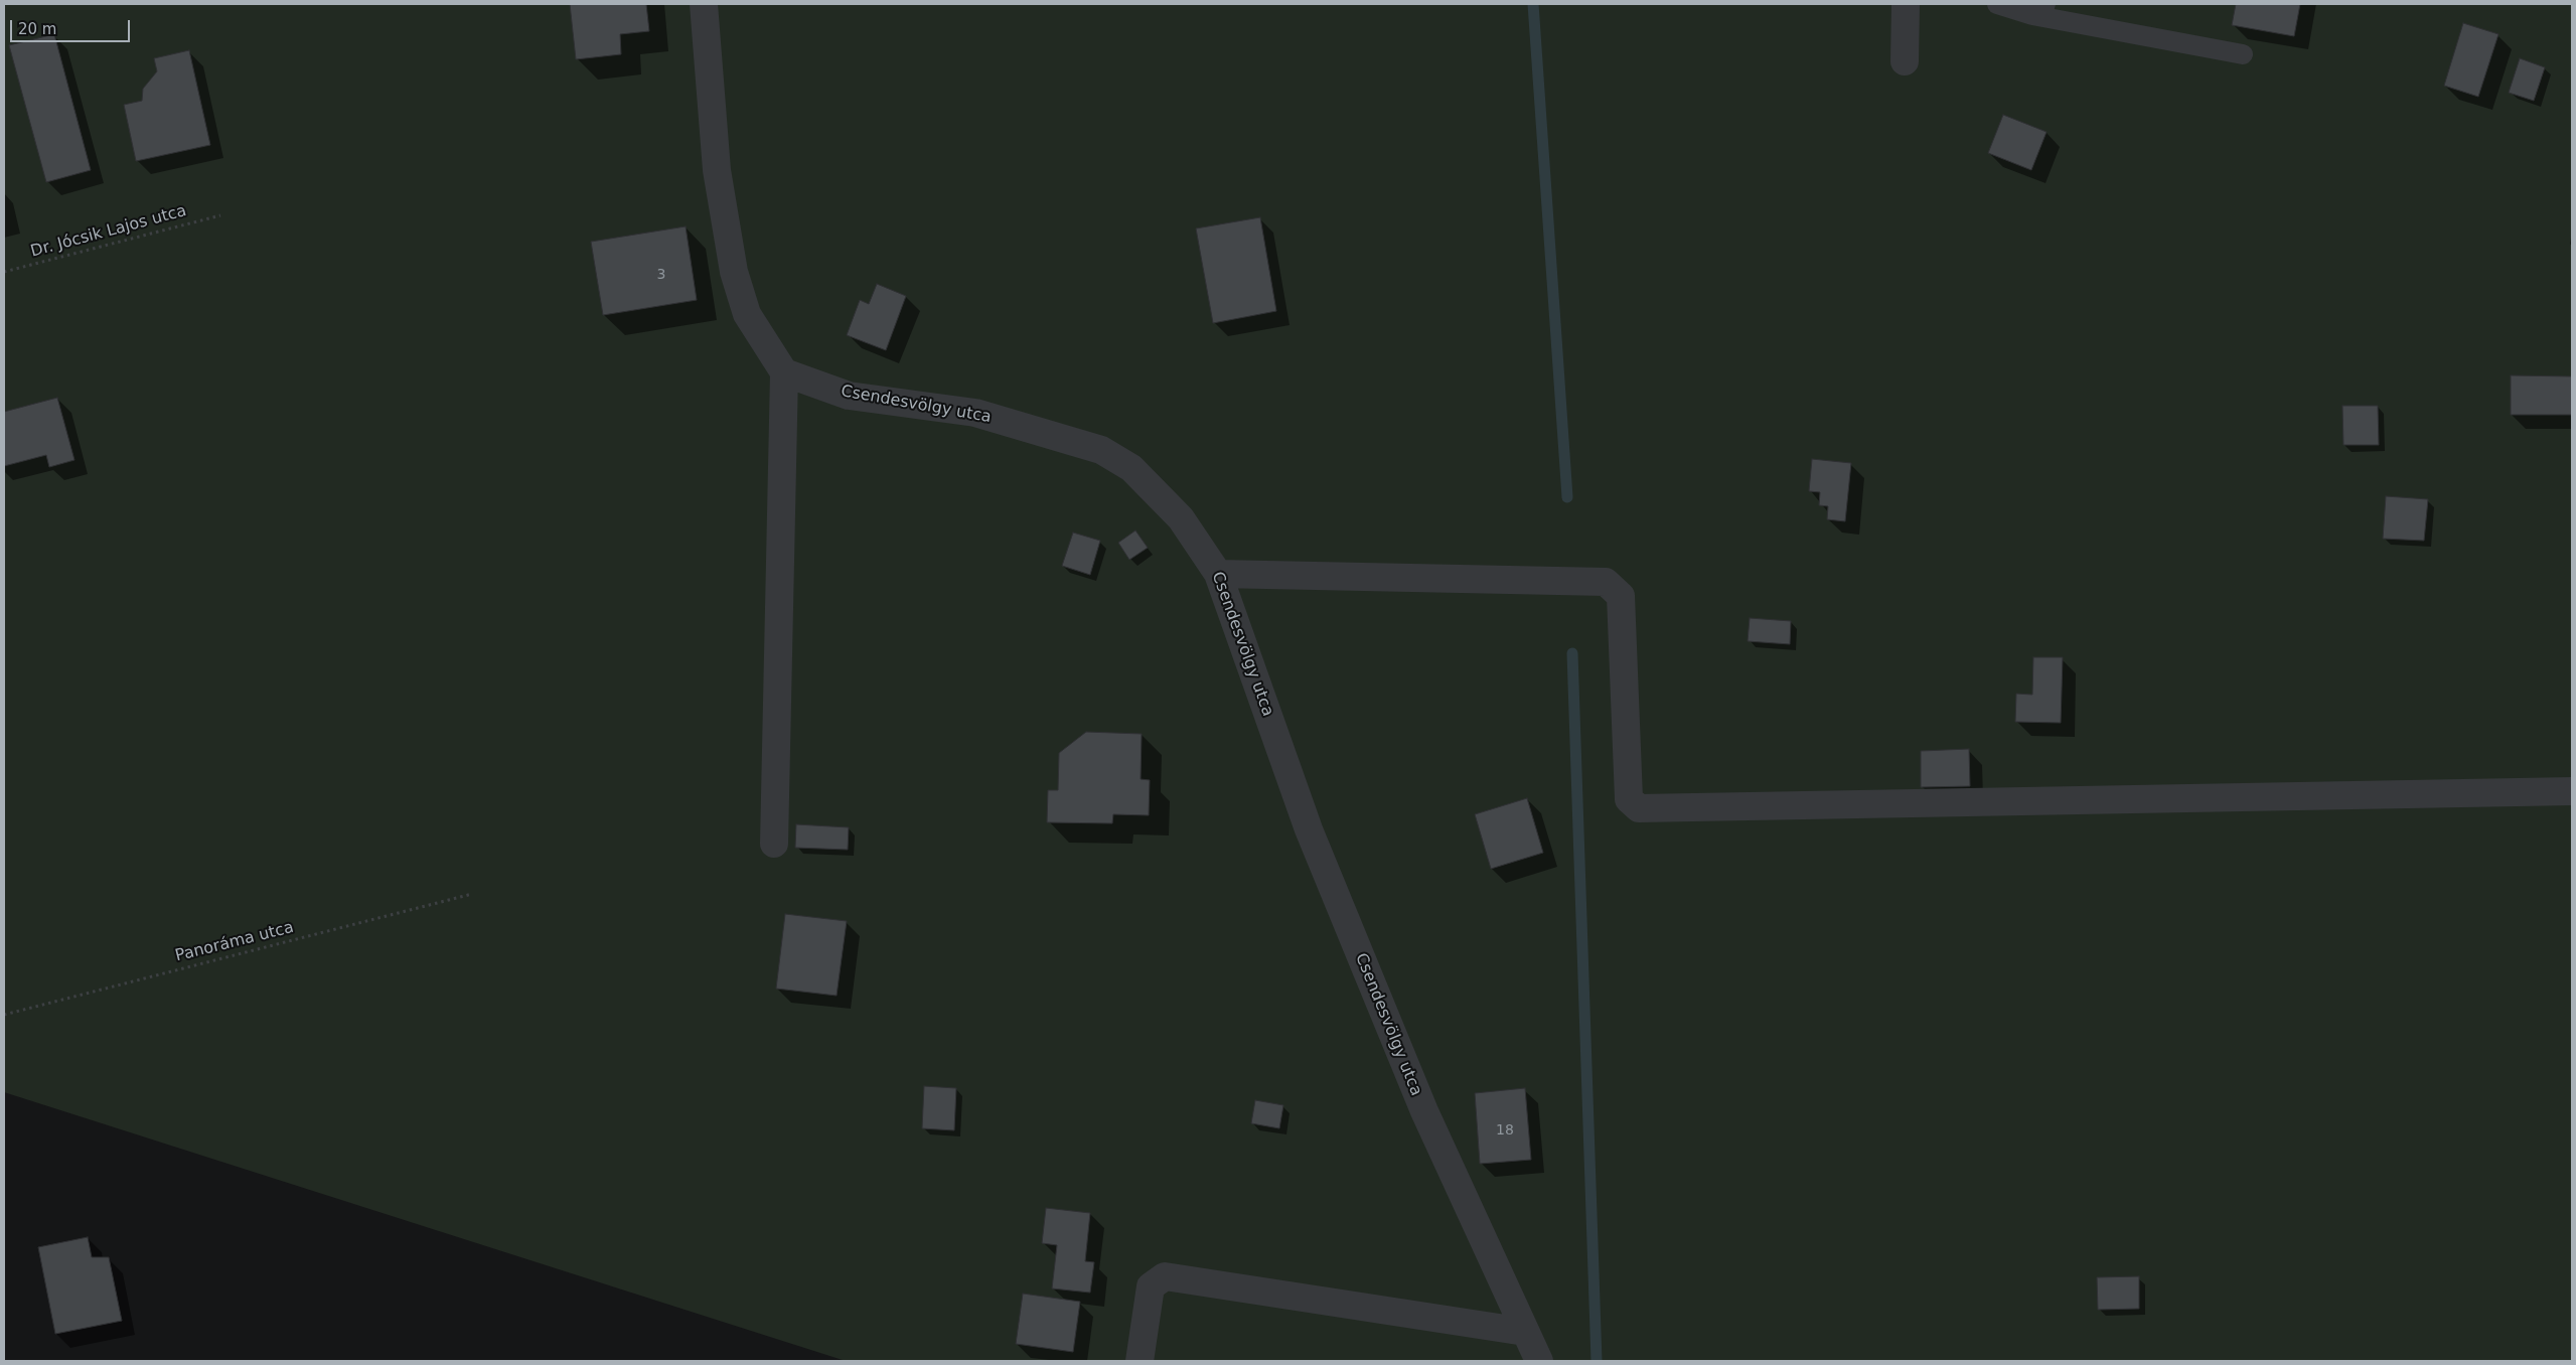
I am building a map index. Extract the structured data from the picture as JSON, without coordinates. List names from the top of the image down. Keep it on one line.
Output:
{"streets":{"street":["Csendesvölgy utca"],"path":["Dr. Jócsik Lajos utca","Panoráma utca"]},"house_numbers":["3","18"],"scale_bar":"20 m"}
